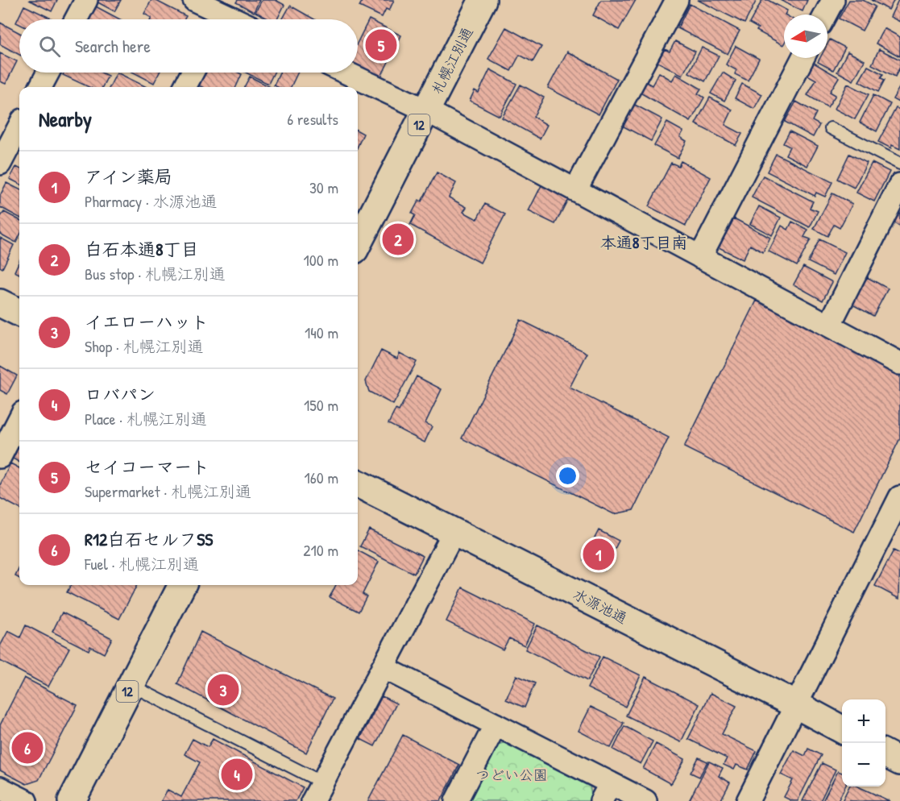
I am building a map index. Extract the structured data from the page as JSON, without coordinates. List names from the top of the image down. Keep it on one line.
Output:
{"streets":{"main road":["札幌江別通","12","水源池通"]},"districts":["本通8丁目南"],"parks":["つどい公園"],"north":"left","page":{"search":"Search here","pins":["5","2","1","3","6","4"],"heading":["Nearby","6 results"],"list":[{"mark":"1","name":"アイン薬局","note":"Pharmacy · 水源池通","value":"30 m"},{"mark":"2","name":"白石本通8丁目","note":"Bus stop · 札幌江別通","value":"100 m"},{"mark":"3","name":"イエローハット","note":"Shop · 札幌江別通","value":"140 m"},{"mark":"4","name":"ロバパン","note":"Place · 札幌江別通","value":"150 m"},{"mark":"5","name":"セイコーマート","note":"Supermarket · 札幌江別通","value":"160 m"},{"mark":"6","name":"R12白石セルフSS","note":"Fuel · 札幌江別通","value":"210 m"}],"map_buttons":["+","−"]}}
